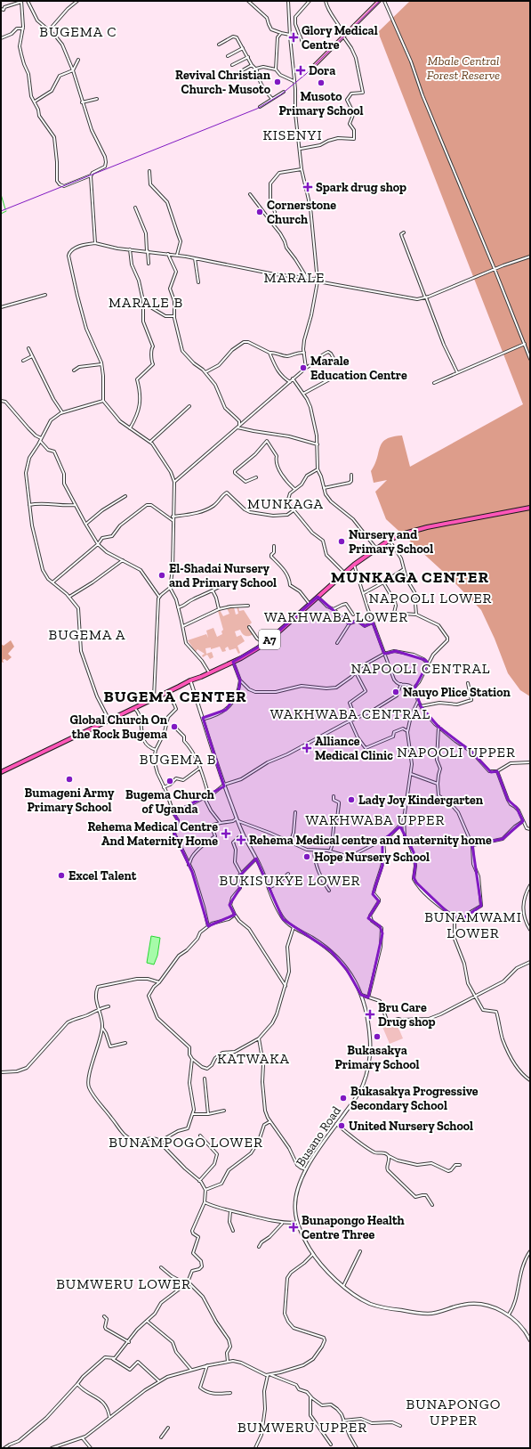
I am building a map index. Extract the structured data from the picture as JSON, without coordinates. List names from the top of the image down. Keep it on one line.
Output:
{"streets":{"main road":["A7"],"street":["Busano Road"]},"crossings":[["A7","Busano Road"]],"districts":["BUGEMA C","KISENYI","MARALE","MARALE B","MUNKAGA","MUNKAGA CENTER","NAPOOLI LOWER","WAKHWABA LOWER","BUGEMA A","NAPOOLI CENTRAL","BUGEMA CENTER","WAKHWABA CENTRAL","NAPOOLI UPPER","BUGEMA B","WAKHWABA UPPER","BUKISUKYE LOWER","BUNAMWAMI LOWER","KATWAKA","BUNAMPOGO LOWER","BUMWERU LOWER","BUNAPONGO UPPER","BUMWERU UPPER"],"parks":["Mbale Central Forest Reserve"],"places":{"health":["Glory Medical Centre","Dora","Spark drug shop","Alliance Medical Clinic","Rehema Medical Centre And Maternity Home","Rehema Medical centre and maternity home","Bru Care Drug shop","Bunapongo Health Centre Three"],"other":["Revival Christian Church- Musoto","Musoto Primary School","Cornerstone Church","Marale Education Centre","Nursery and Primary School","El-Shadai Nursery and Primary School","Nauyo Plice Station","Global Church On the Rock Bugema","Bumageni Army Primary School","Bugema Church of Uganda","Lady Joy Kindergarten","Hope Nursery School","Excel Talent","Bukasakya Primary School","Bukasakya Progressive Secondary School","United Nursery School"]}}
